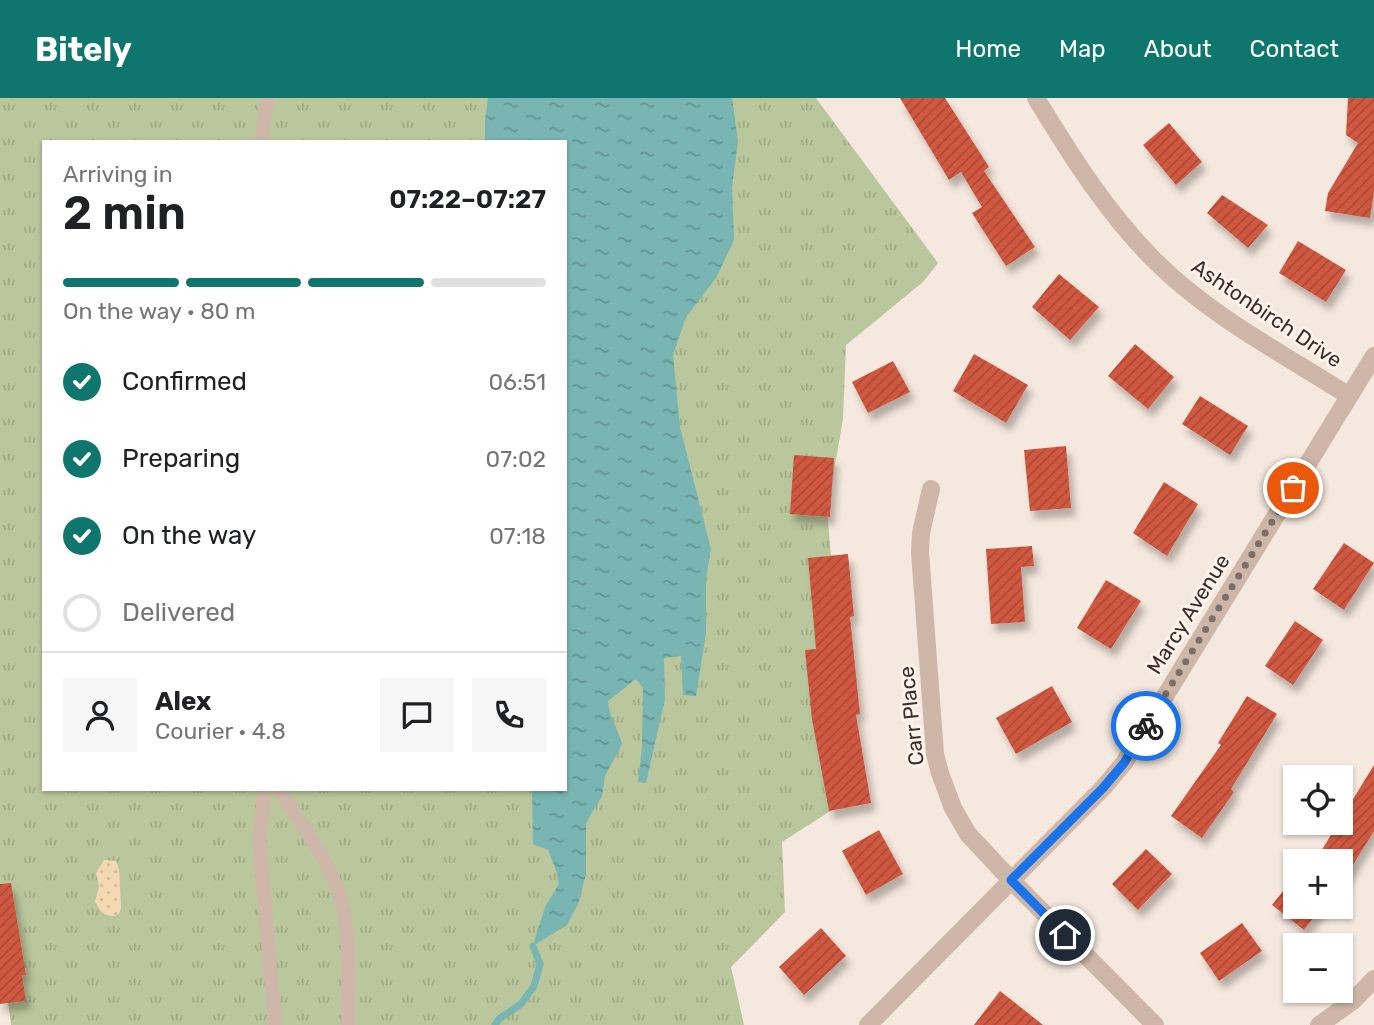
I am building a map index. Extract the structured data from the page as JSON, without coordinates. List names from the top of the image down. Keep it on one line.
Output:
{"streets":{"street":["Ashtonbirch Drive","Marcy Avenue","Carr Place"]},"crossings":[["Ashtonbirch Drive","Marcy Avenue"],["Marcy Avenue","Carr Place"]],"page":{"header":"Bitely","nav":["Home","Map","About","Contact"],"heading":["2 min","Arriving in","07:22–07:27"],"panel":["Alex","Courier · 4.8"],"bar":"On the way · 80 m","list":[["Confirmed","06:51"],["Preparing","07:02"],["On the way","07:18"],"Delivered"],"map_buttons":["+","−"]}}
